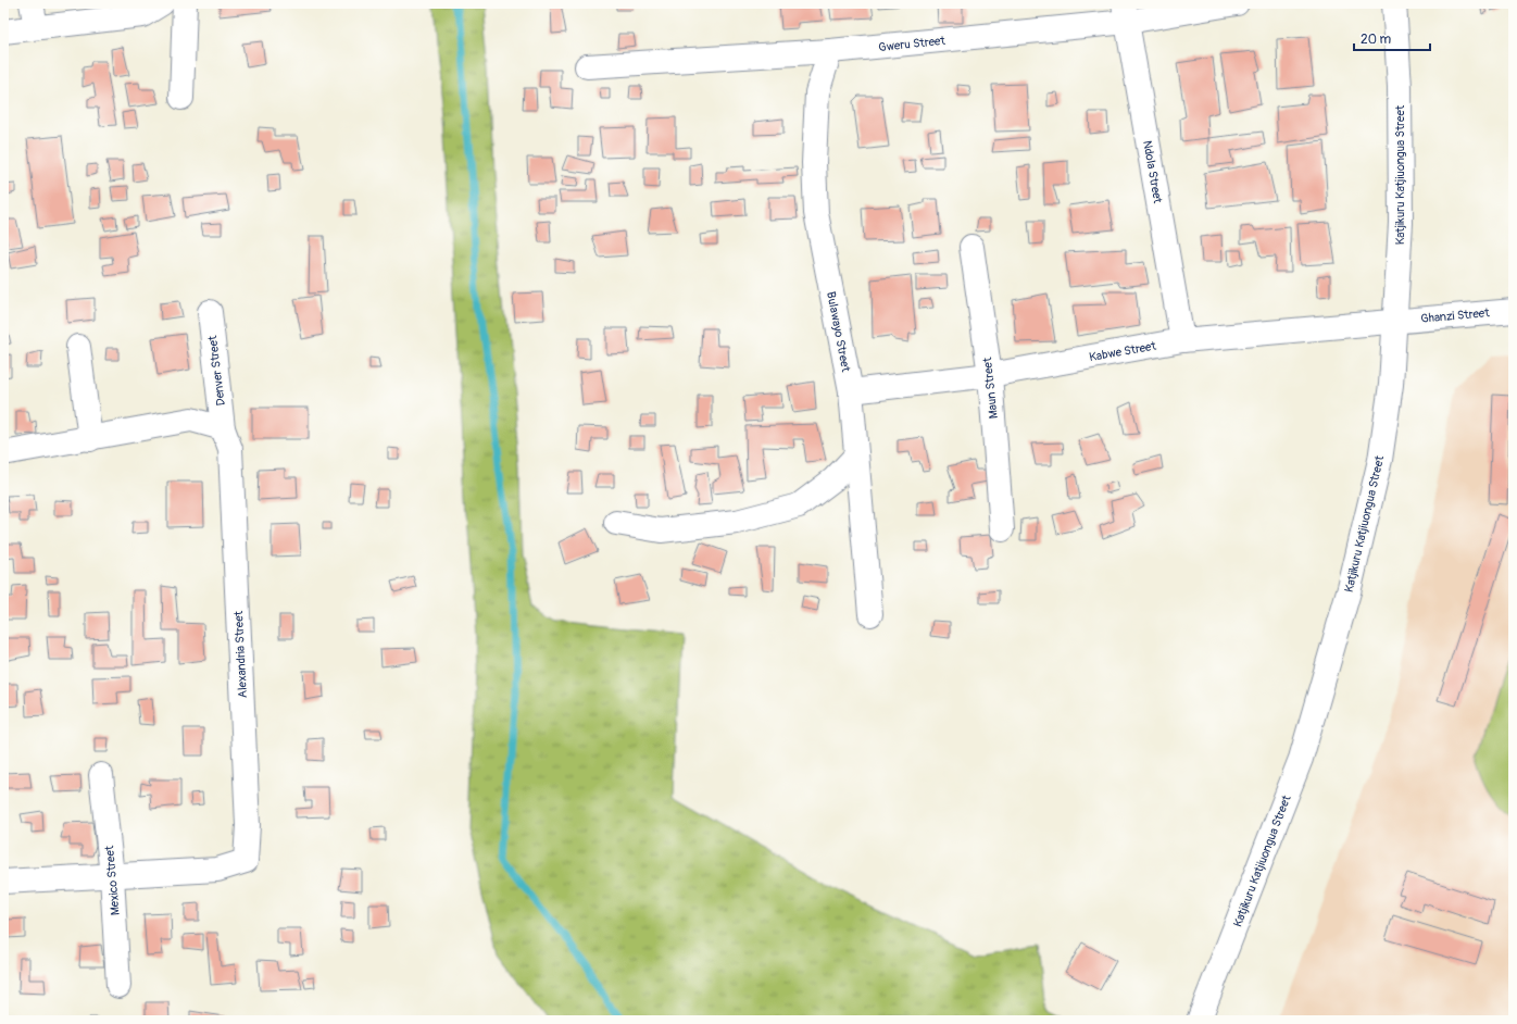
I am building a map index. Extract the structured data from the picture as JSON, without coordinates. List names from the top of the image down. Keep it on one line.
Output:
{"streets":{"street":["Gweru Street","Ndola Street","Katjikuru Katjiuongua Street","Ghanzi Street","Bulawayo Street","Kabwe Street","Denver Street","Maun Street","Alexandria Street","Mexico Street"]},"crossings":[["Gweru Street","Ndola Street"],["Gweru Street","Bulawayo Street"],["Ndola Street","Kabwe Street"],["Katjikuru Katjiuongua Street","Ghanzi Street"],["Katjikuru Katjiuongua Street","Kabwe Street"],["Ghanzi Street","Kabwe Street"],["Bulawayo Street","Kabwe Street"],["Kabwe Street","Maun Street"],["Denver Street","Alexandria Street"],["Alexandria Street","Mexico Street"]],"scale_bar":"20 m"}
